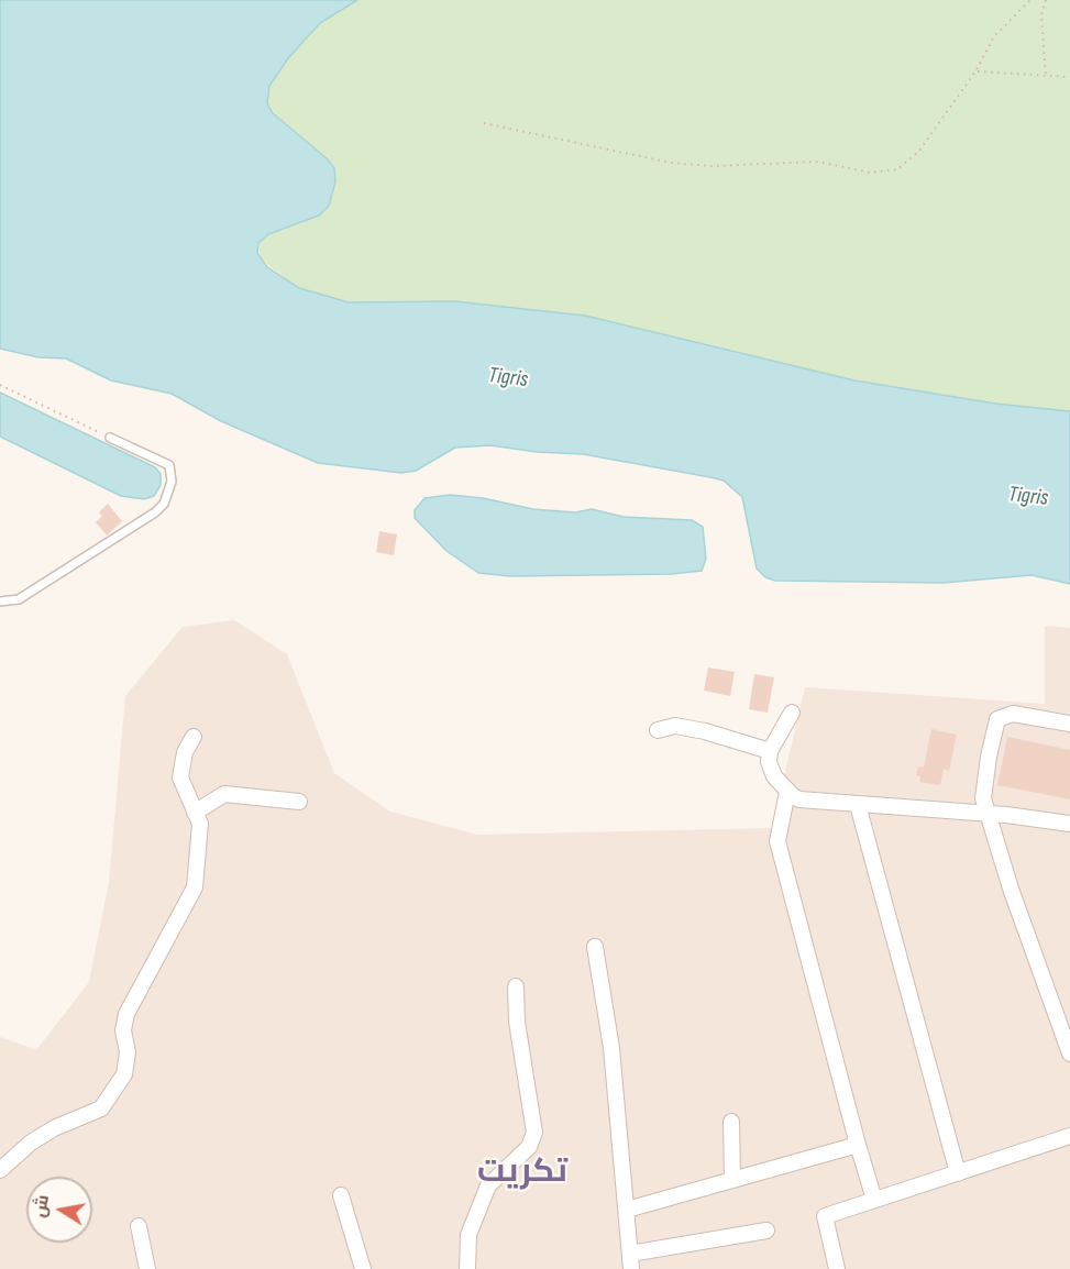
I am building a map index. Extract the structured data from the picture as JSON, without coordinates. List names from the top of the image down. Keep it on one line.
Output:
{"districts":["تكريت"],"water":["Tigris"],"north":"left"}
